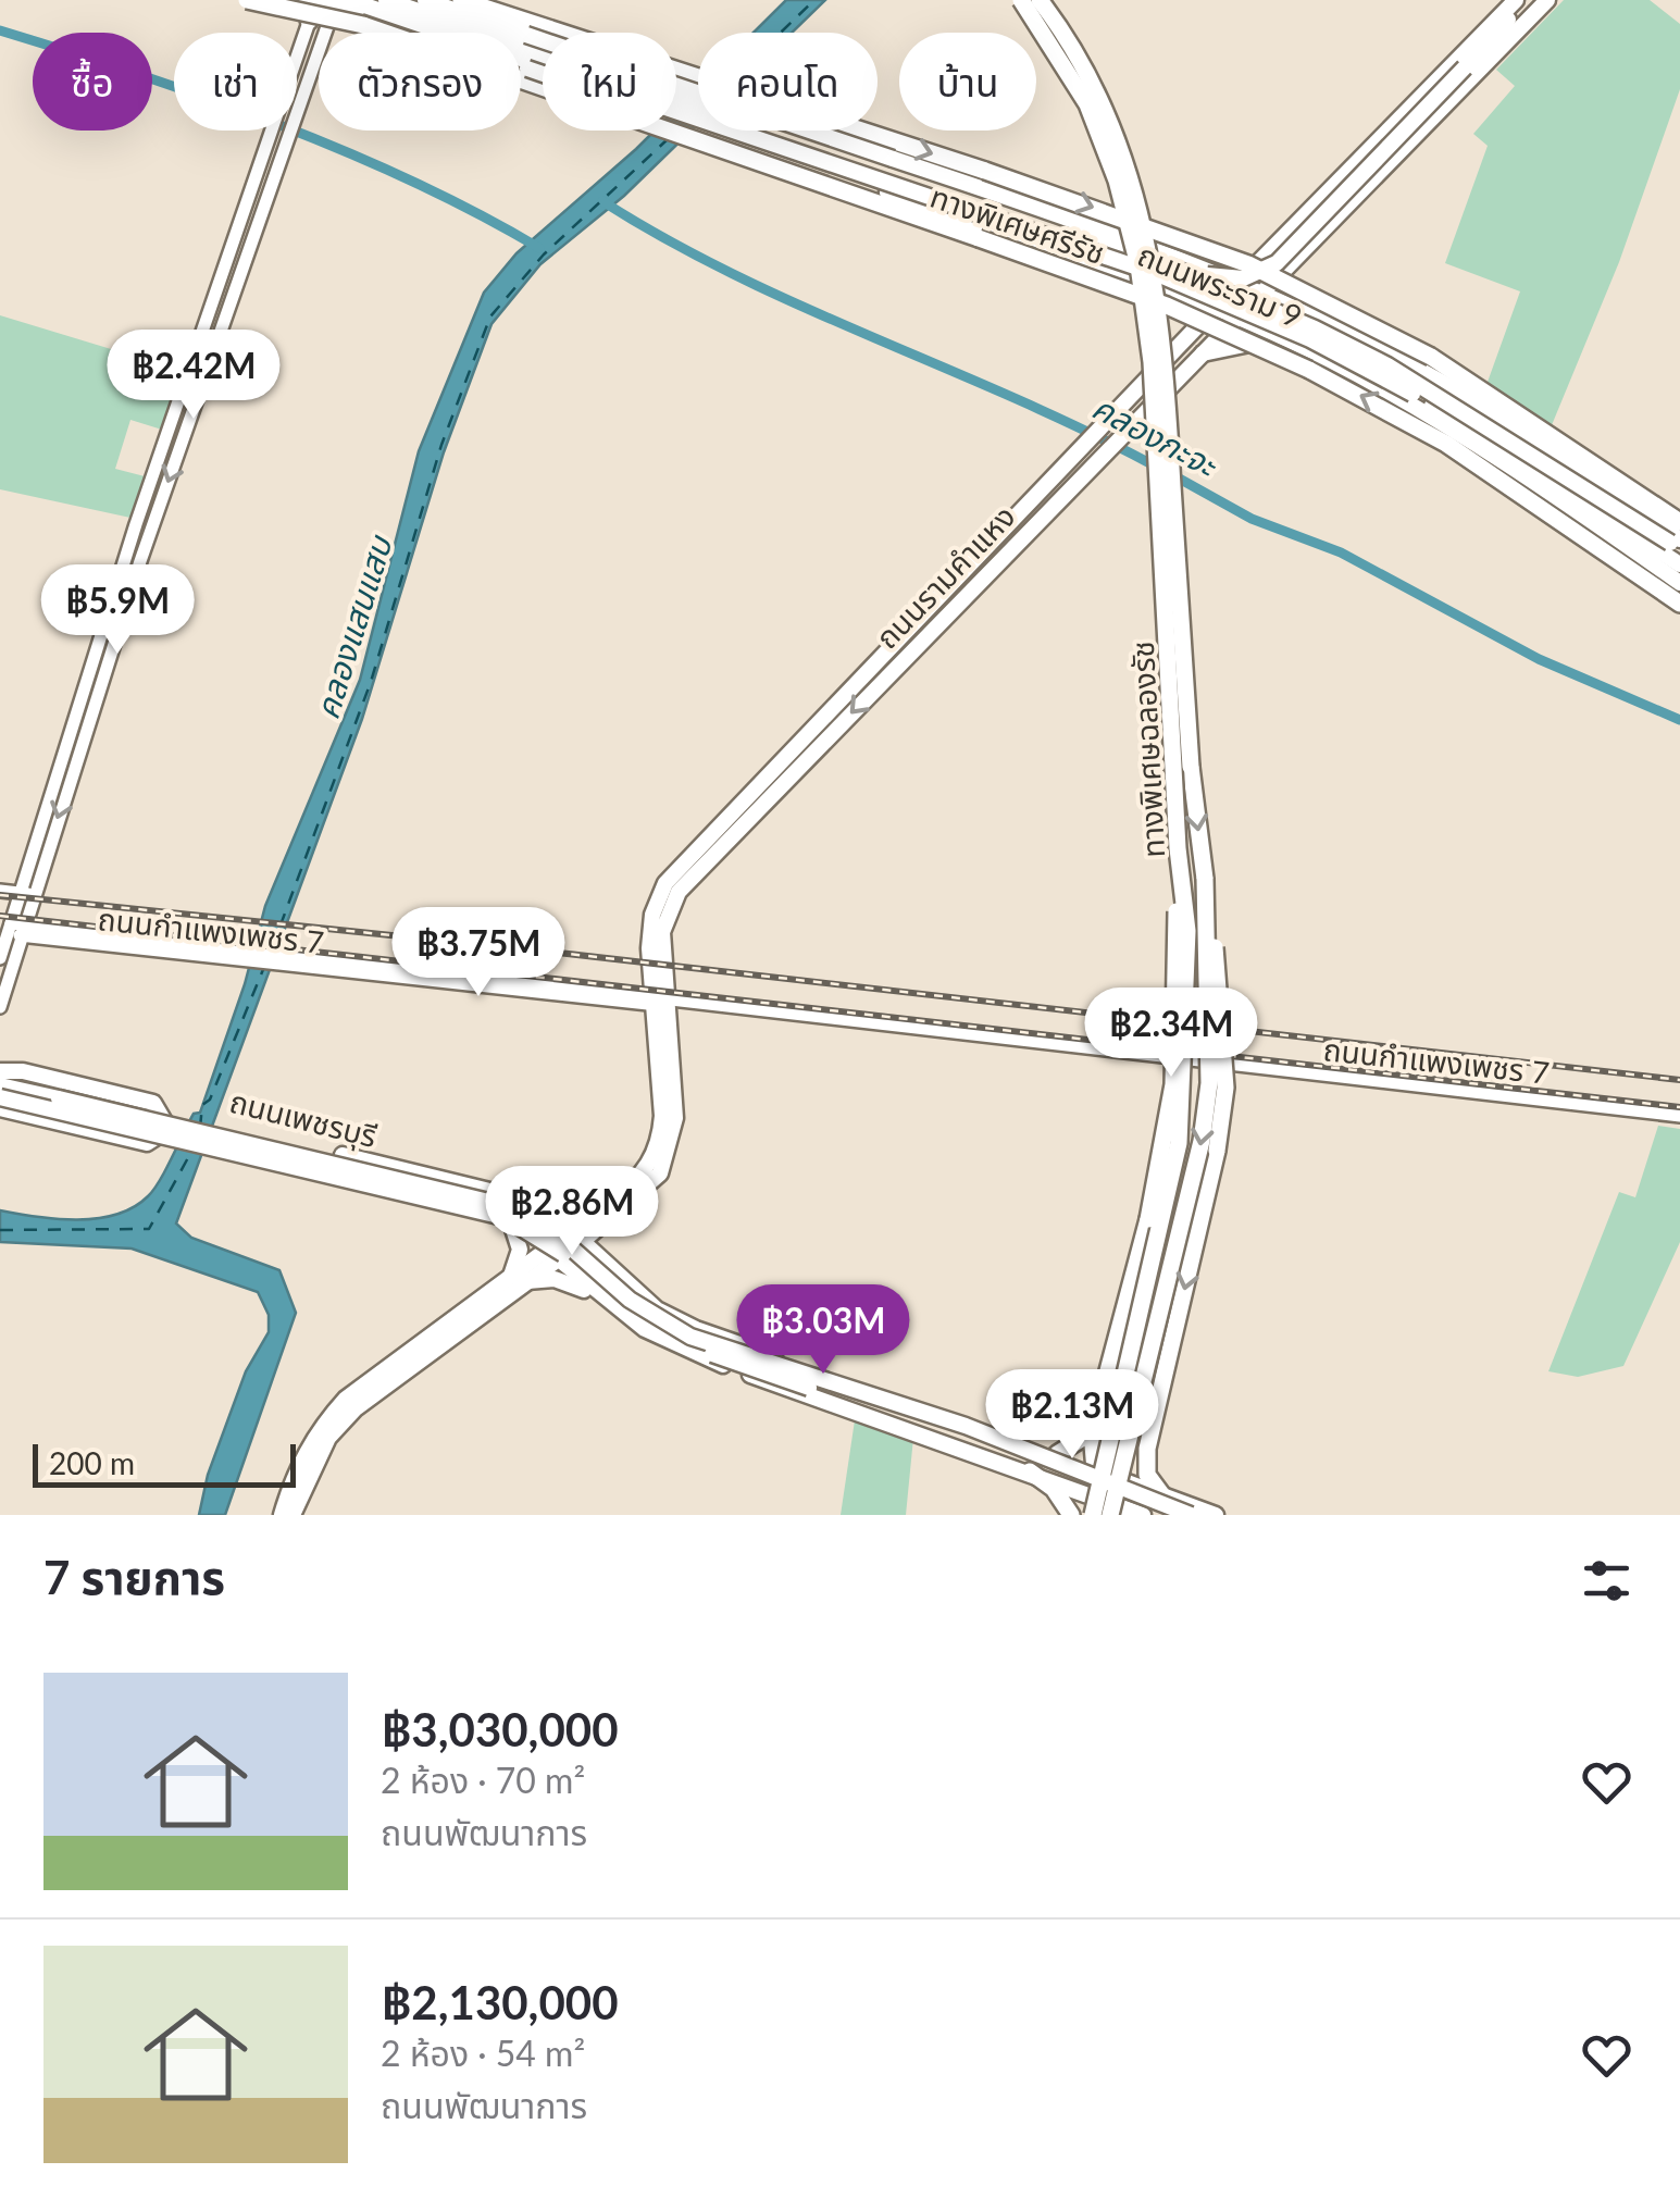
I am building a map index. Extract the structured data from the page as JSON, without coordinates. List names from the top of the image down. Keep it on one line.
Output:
{"streets":{"highway":["ทางพิเศษศรีรัช","ทางพิเศษฉลองรัช"],"main road":["ถนนพระราม 9","ถนนรามคำแหง","ถนนเพชรบุรี"],"street":["ถนนกำแพงเพชร 7"]},"crossings":[["ถนนพระราม 9","ถนนรามคำแหง"],["ถนนรามคำแหง","ถนนกำแพงเพชร 7"],["ถนนรามคำแหง","ถนนเพชรบุรี"]],"water":["คลองกะจะ","คลองแสนแสบ"],"scale_bar":"200 m","page":{"chip":["ซื้อ","เช่า","ตัวกรอง","ใหม่","คอนโด","บ้าน"],"price":["฿2.42M","฿5.9M","฿3.75M","฿2.34M","฿2.86M","฿3.03M","฿2.13M"],"scale":"200 m","heading":"7 รายการ","list":[{"name":"฿3,030,000","note":"2 ห้อง · 70 m² · ถนนพัฒนาการ"},{"name":"฿2,130,000","note":"2 ห้อง · 54 m² · ถนนพัฒนาการ"}]}}
